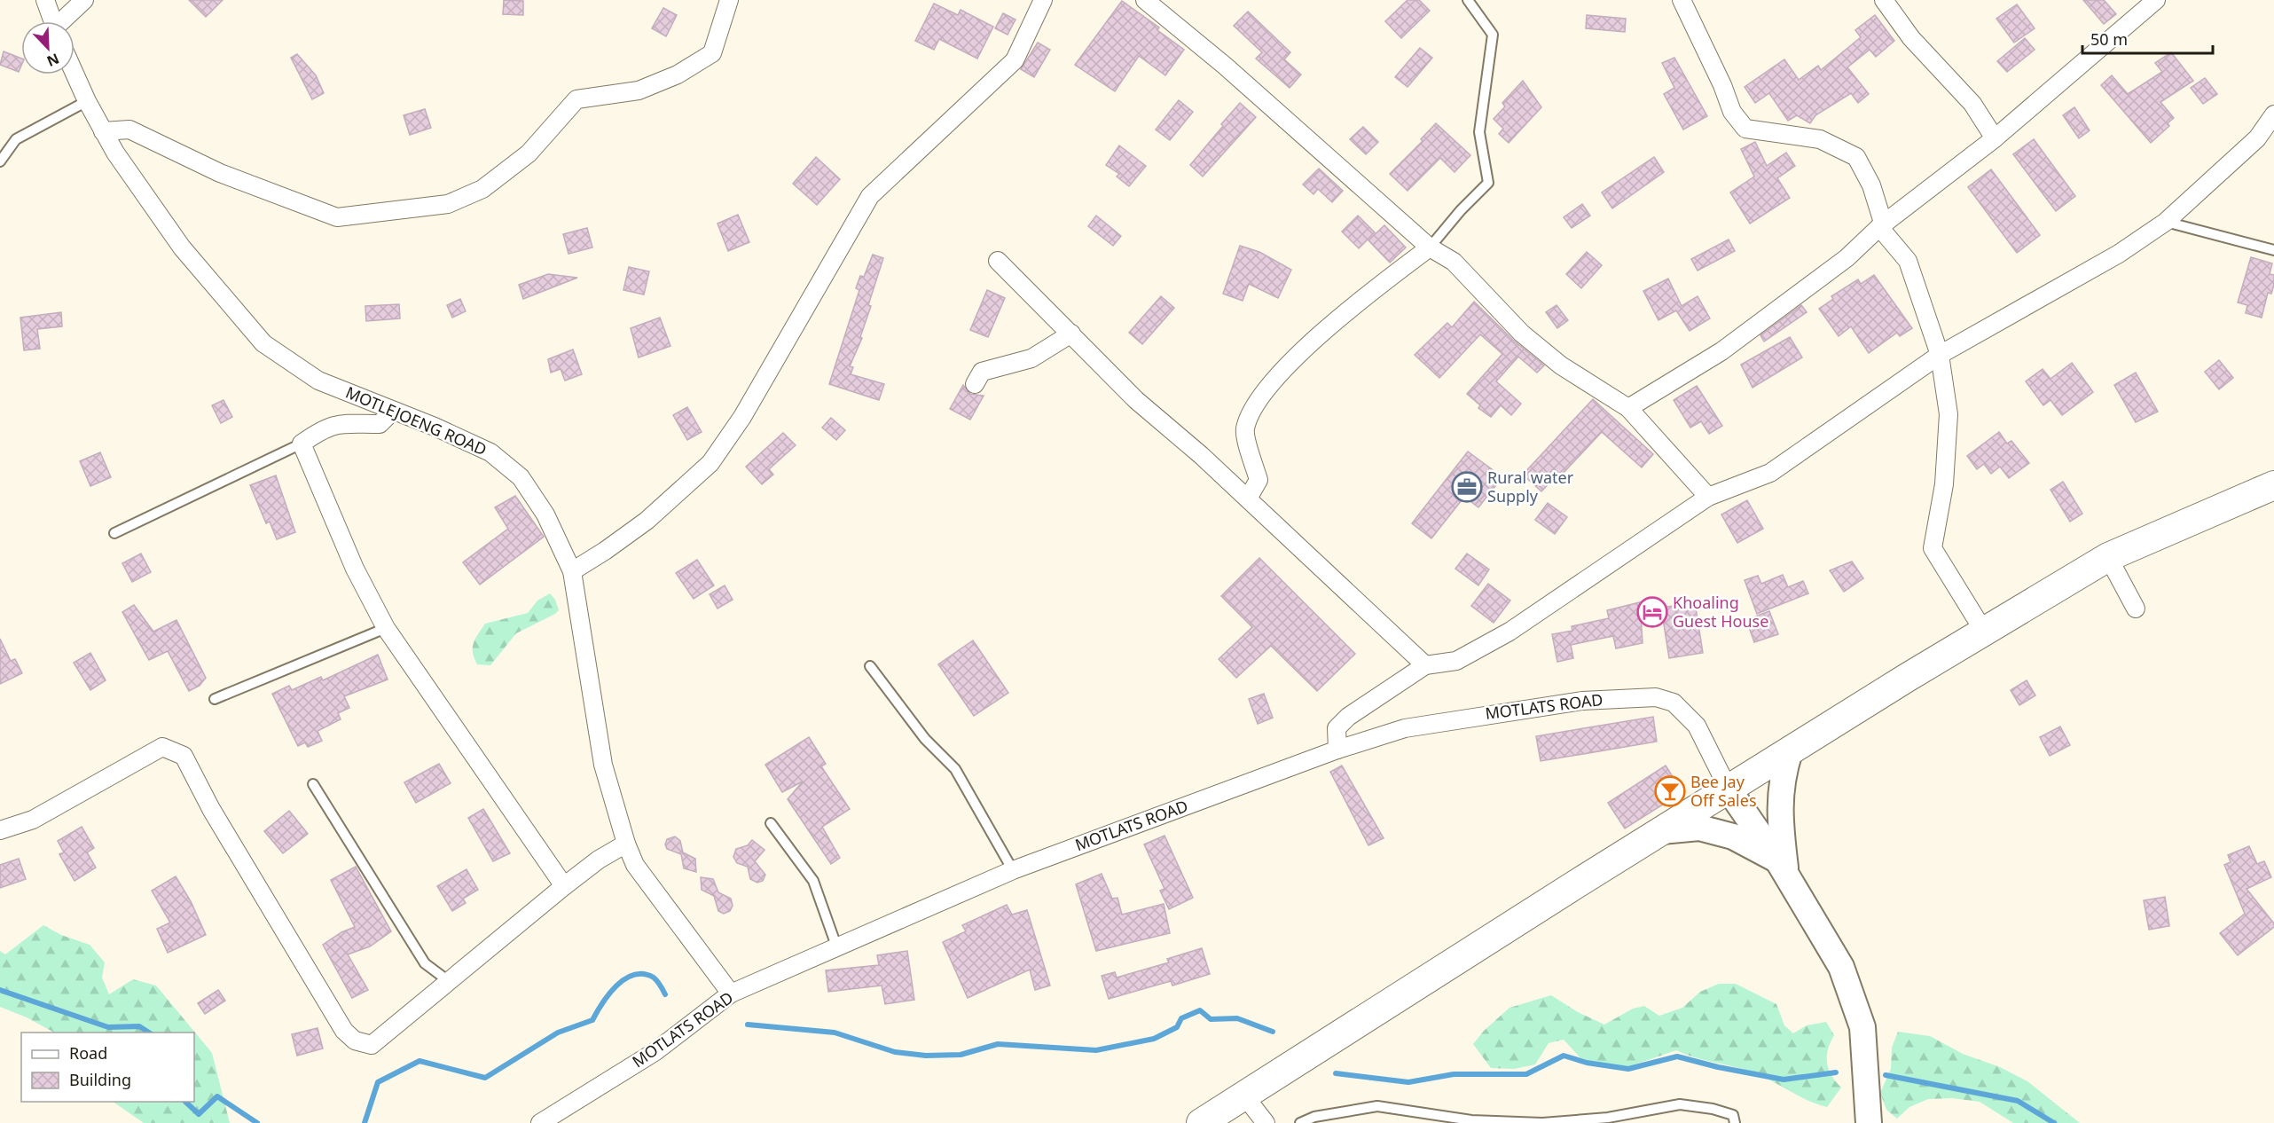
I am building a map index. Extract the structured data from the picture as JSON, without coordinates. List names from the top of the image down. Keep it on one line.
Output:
{"streets":{"street":["MOTLEJOENG ROAD","MOTLATS ROAD"]},"crossings":[["MOTLEJOENG ROAD","MOTLATS ROAD"]],"places":{"office":["Rural water Supply"],"hotel":["Khoaling Guest House"],"bar":["Bee Jay Off Sales"]},"legend":["Road","Building"],"scale_bar":"50 m","north":"bottom right"}
